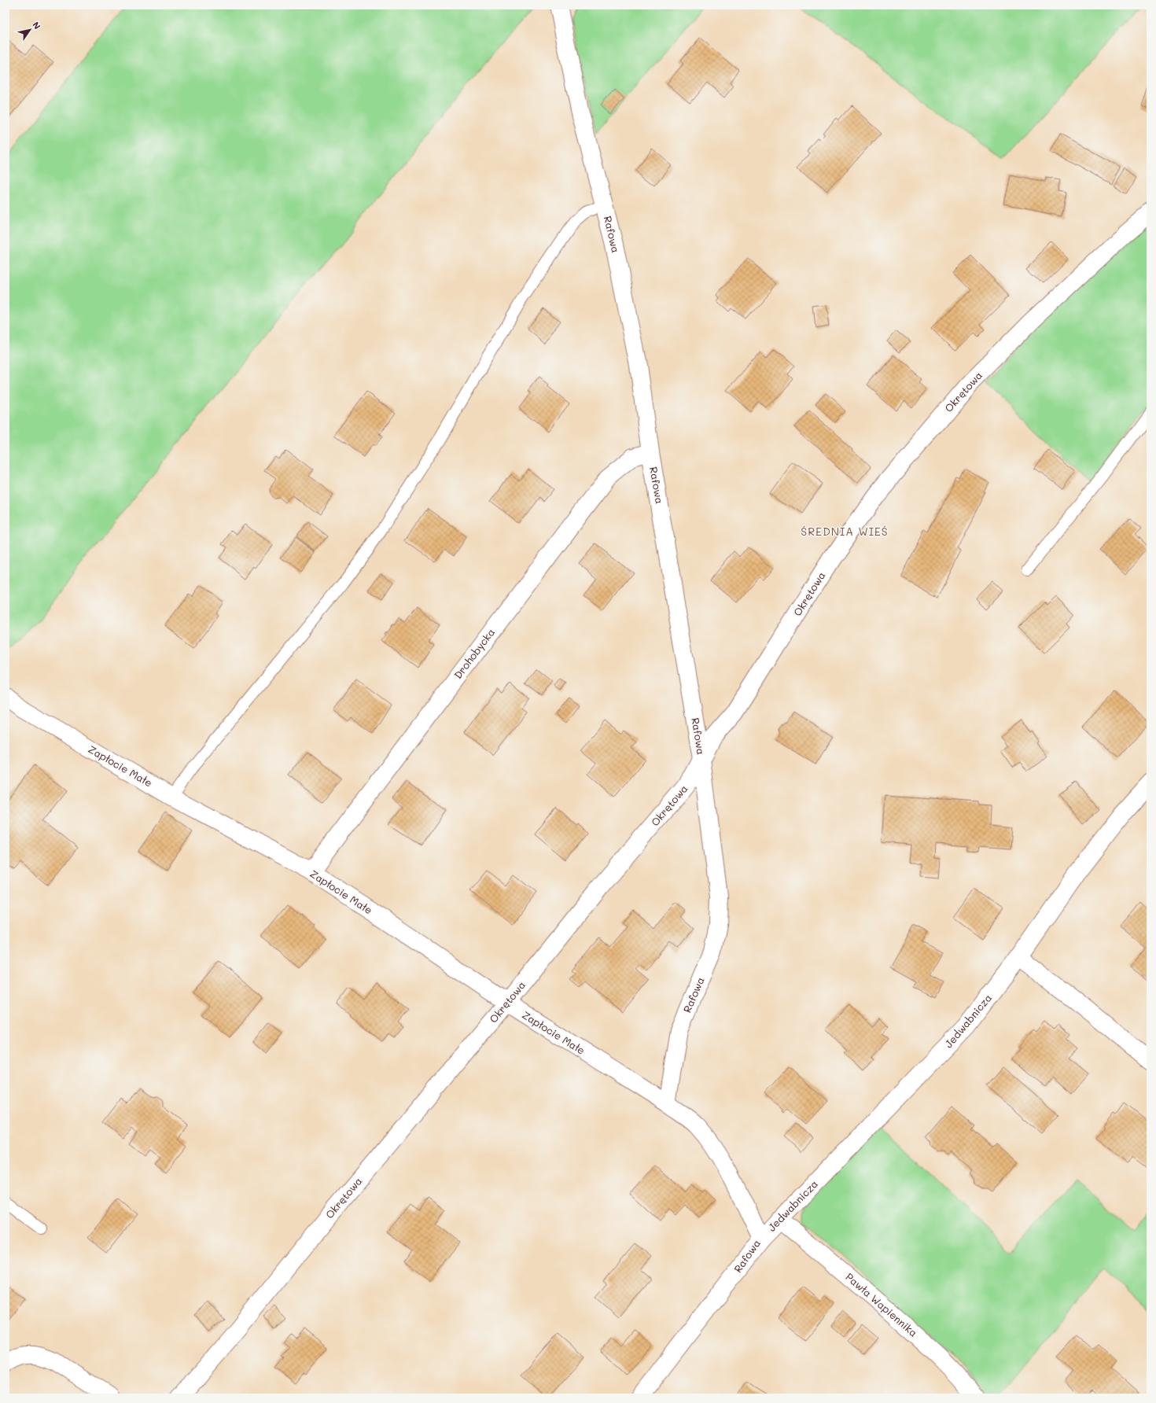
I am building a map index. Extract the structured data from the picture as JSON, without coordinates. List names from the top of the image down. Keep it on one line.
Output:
{"streets":{"street":["Rafowa","Okrętowa","Drohobycka","Zapłocie Małe","Jedwabnicza","Pawła Wapiennika"]},"crossings":[["Rafowa","Okrętowa"],["Rafowa","Drohobycka"],["Rafowa","Zapłocie Małe"],["Rafowa","Jedwabnicza"],["Okrętowa","Zapłocie Małe"],["Drohobycka","Zapłocie Małe"],["Jedwabnicza","Pawła Wapiennika"]],"districts":["ŚREDNIA WIEŚ"],"north":"top right"}
